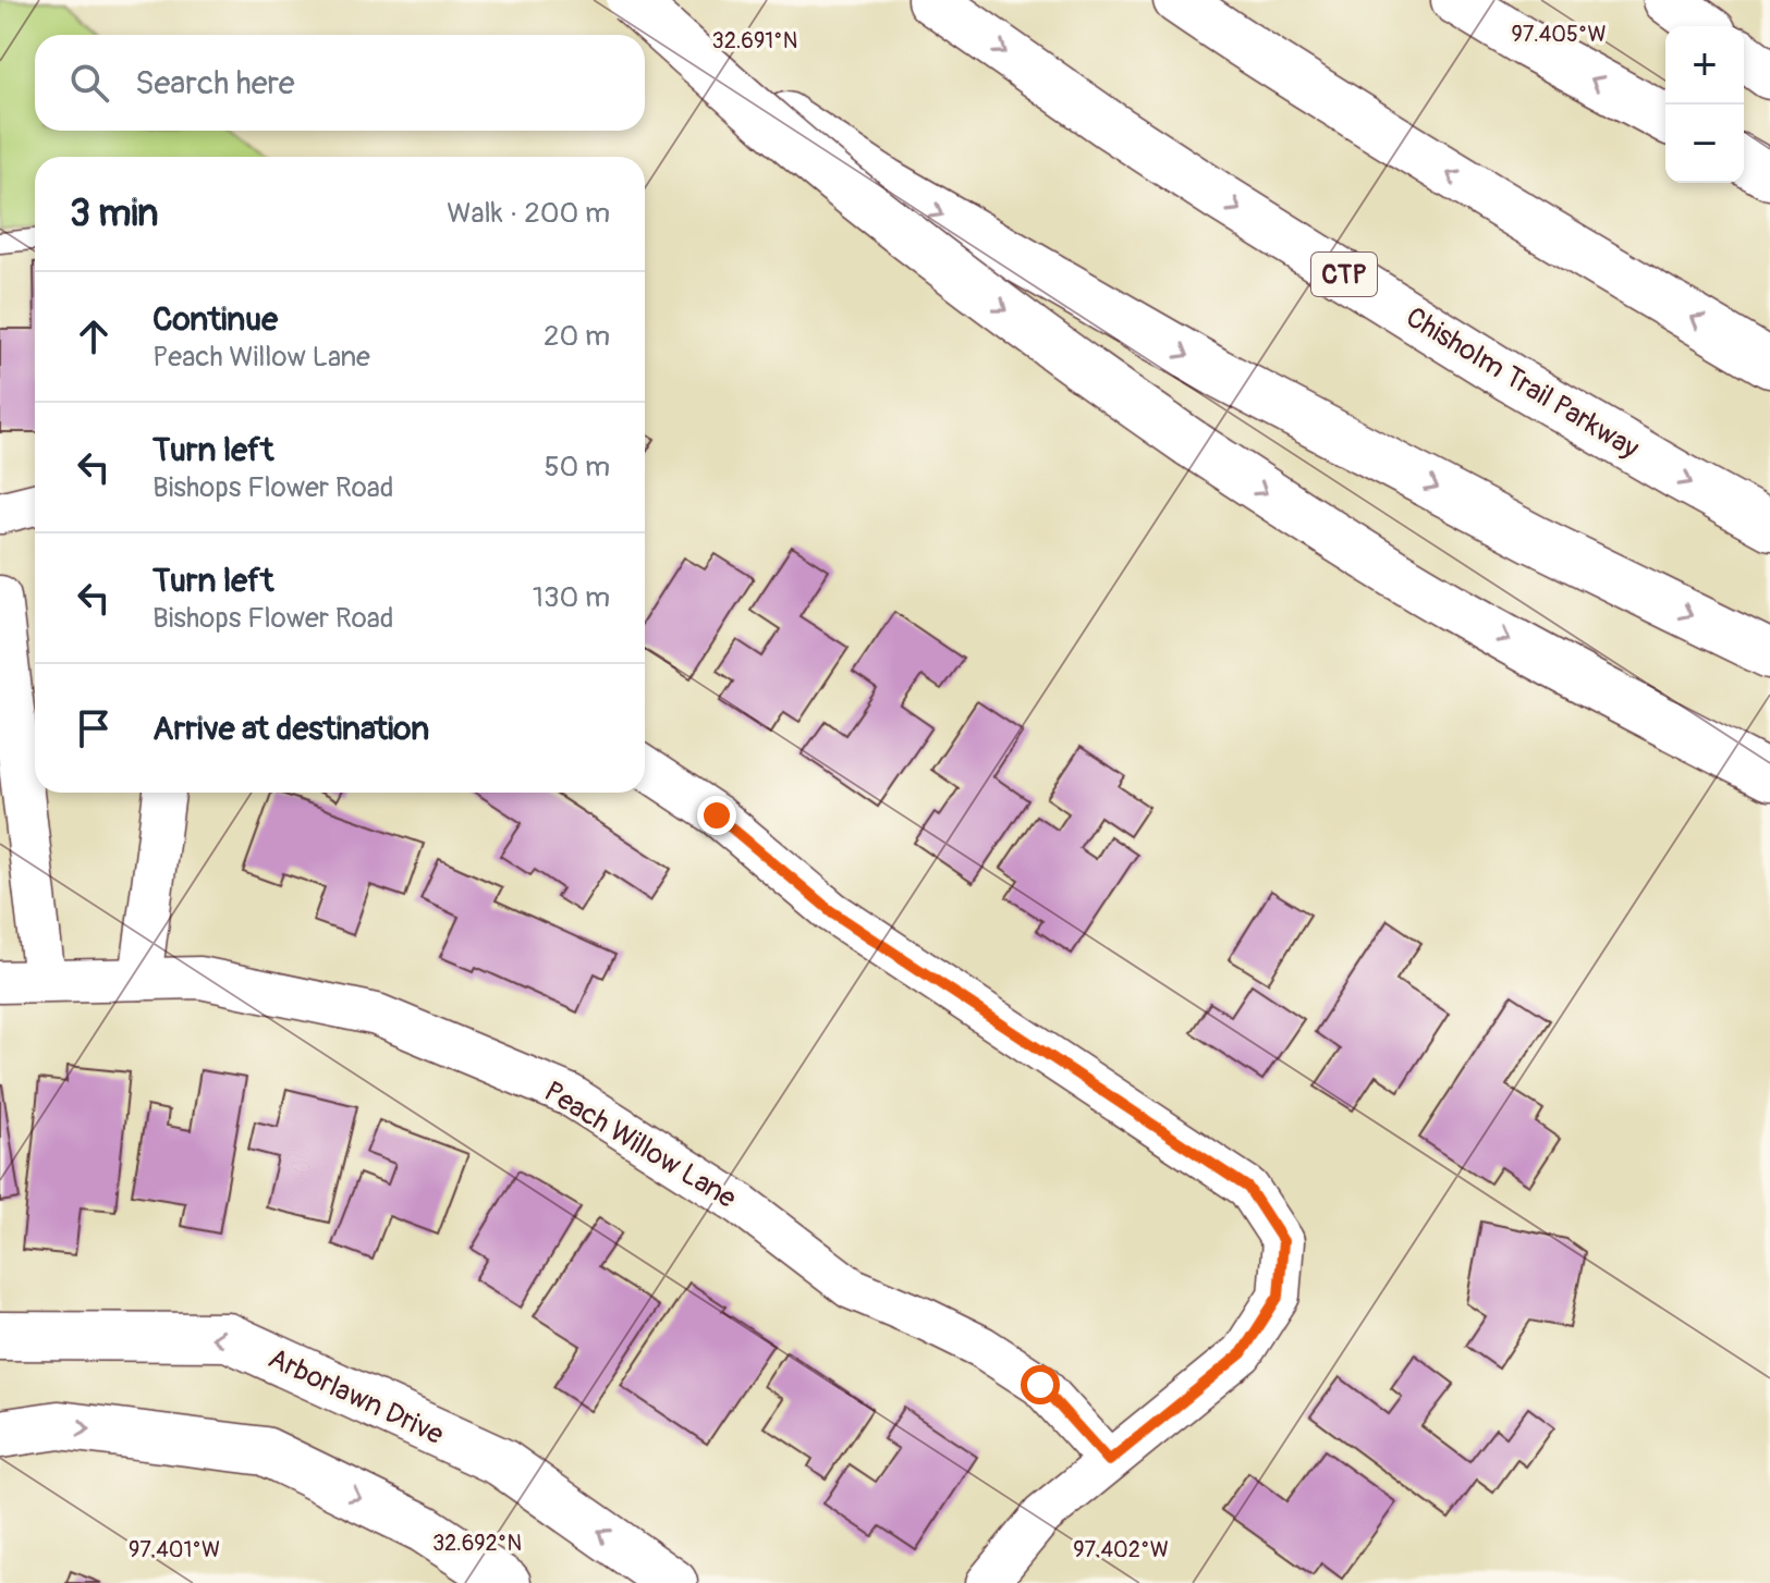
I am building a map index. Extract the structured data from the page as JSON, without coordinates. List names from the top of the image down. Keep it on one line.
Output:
{"streets":{"main road":["CTP","Chisholm Trail Parkway","Arborlawn Drive"],"street":["Peach Willow Lane"]},"page":{"map_buttons":["+","−"],"search":"Search here","heading":["3 min","Walk · 200 m"],"list":[["Continue","Peach Willow Lane","20 m"],["Turn left","Bishops Flower Road","50 m"],["Turn left","Bishops Flower Road","130 m"],"Arrive at destination"]},"coordinates":["97.405°W","32.691°N","32.692°N","97.401°W","97.402°W"]}
